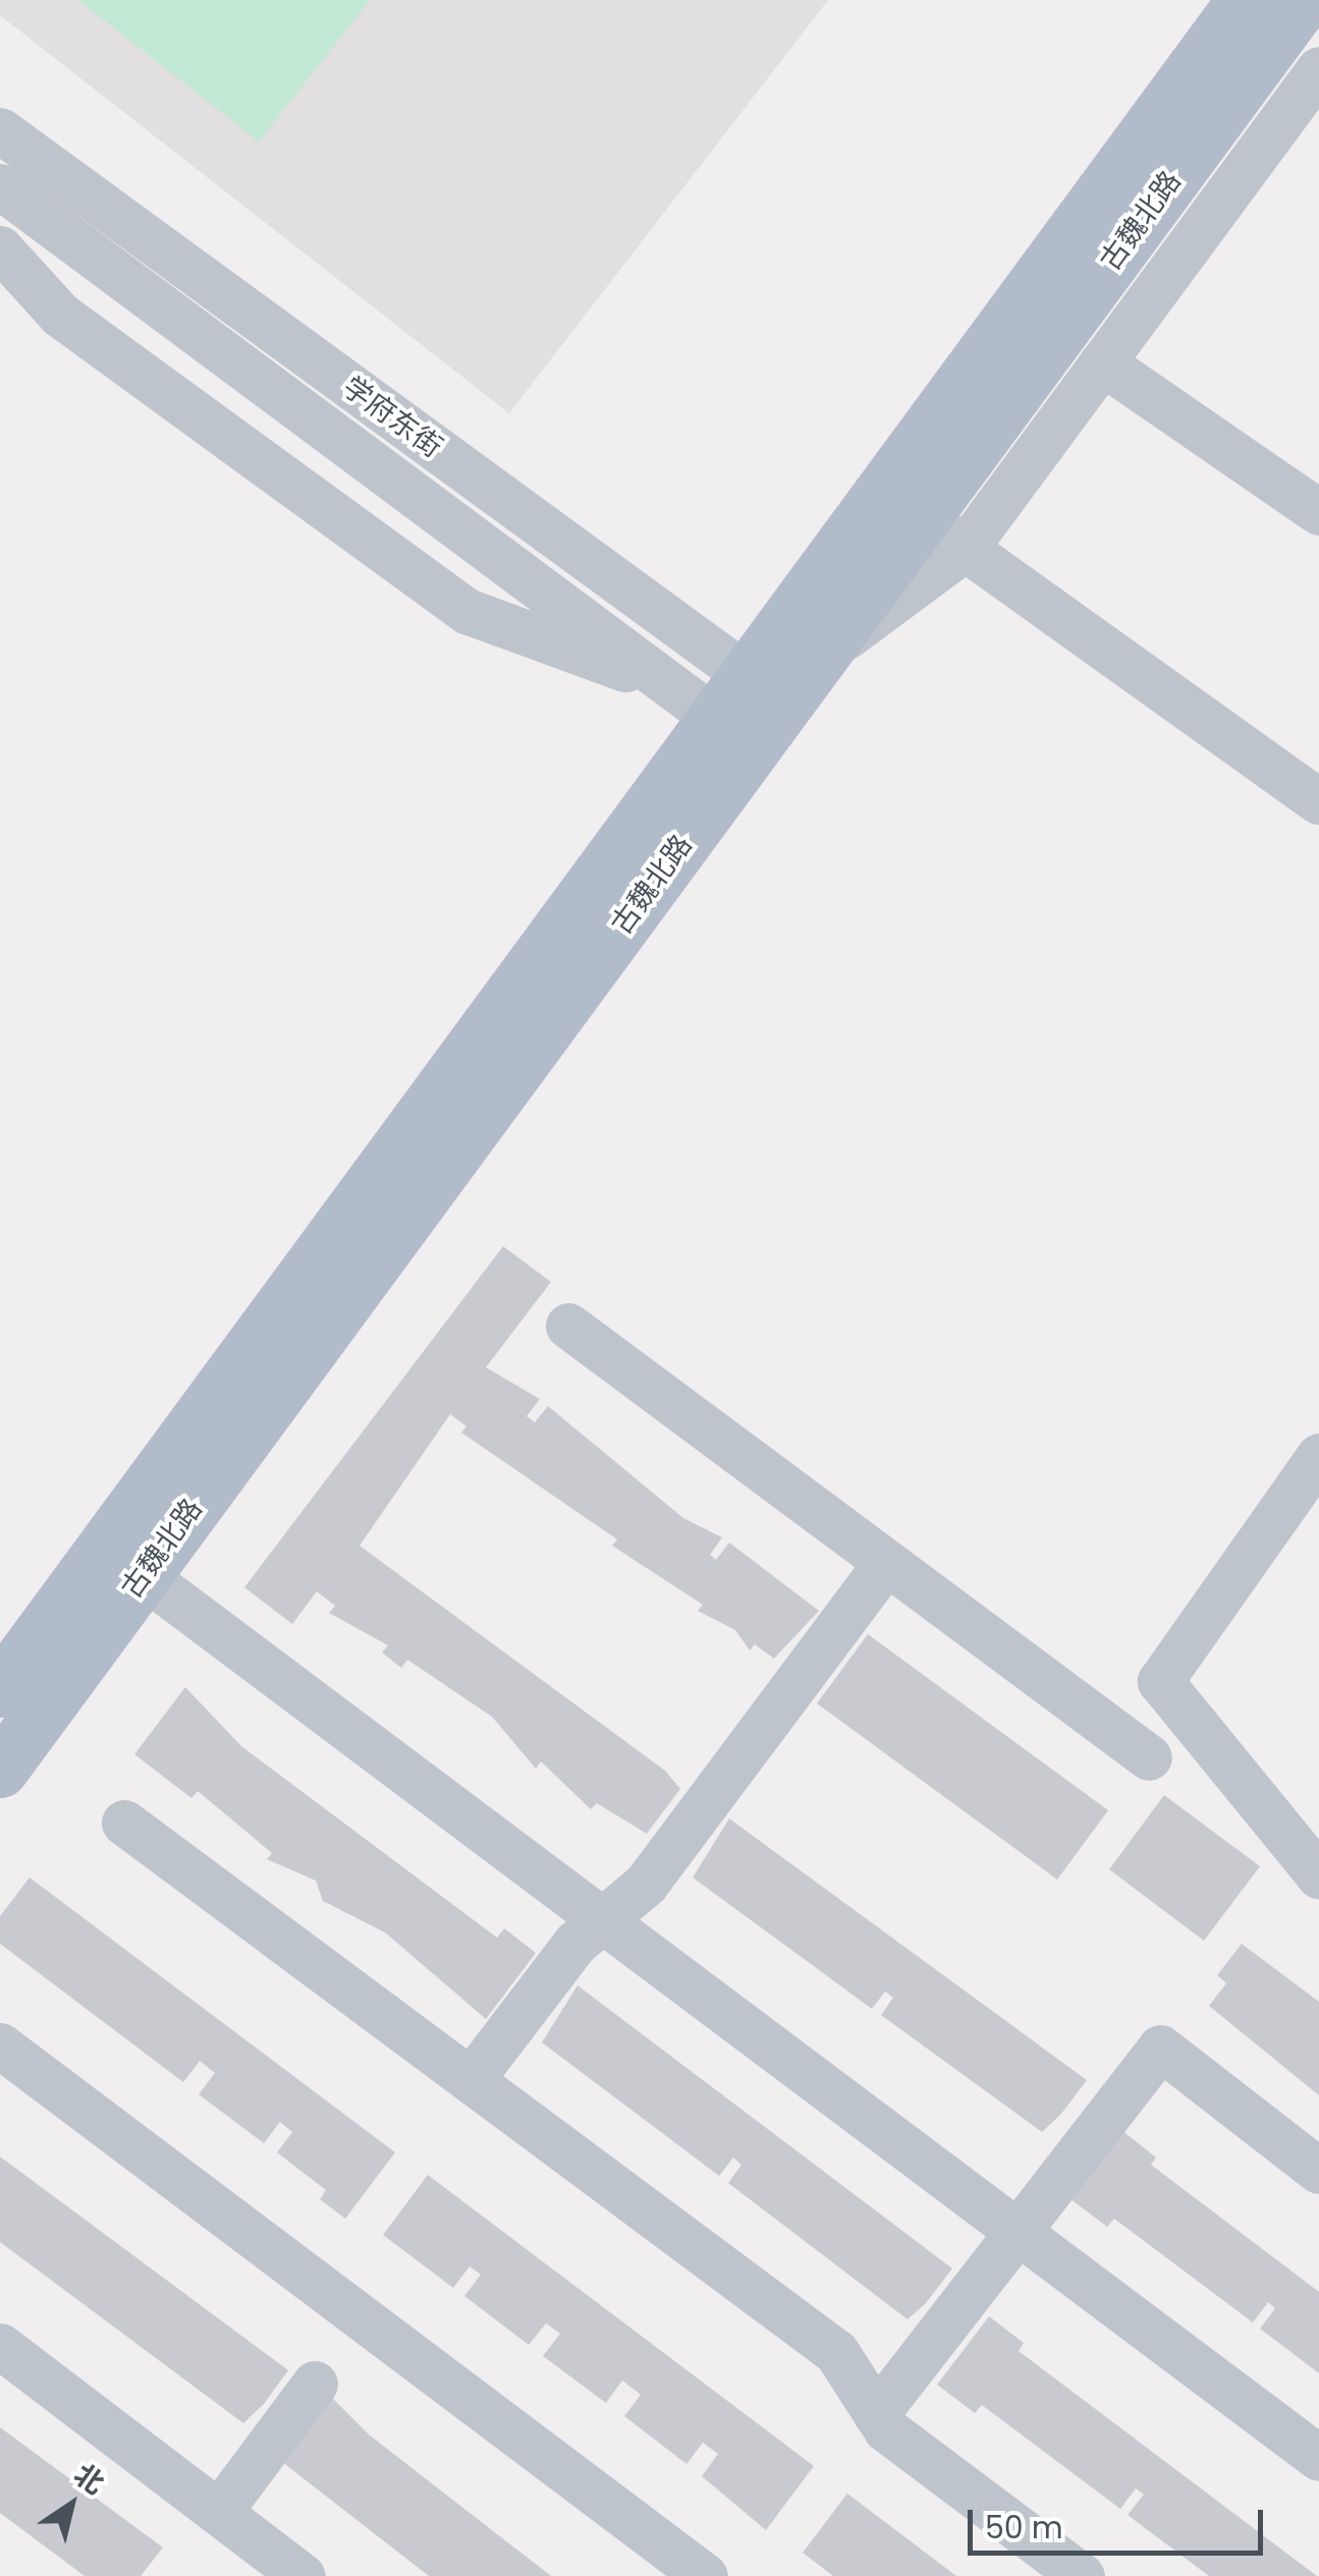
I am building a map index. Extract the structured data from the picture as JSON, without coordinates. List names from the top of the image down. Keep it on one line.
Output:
{"streets":{"main road":["古魏北路"],"street":["学府东街"]},"crossings":[["古魏北路","学府东街"]],"scale_bar":"50 m","north":"top right"}
